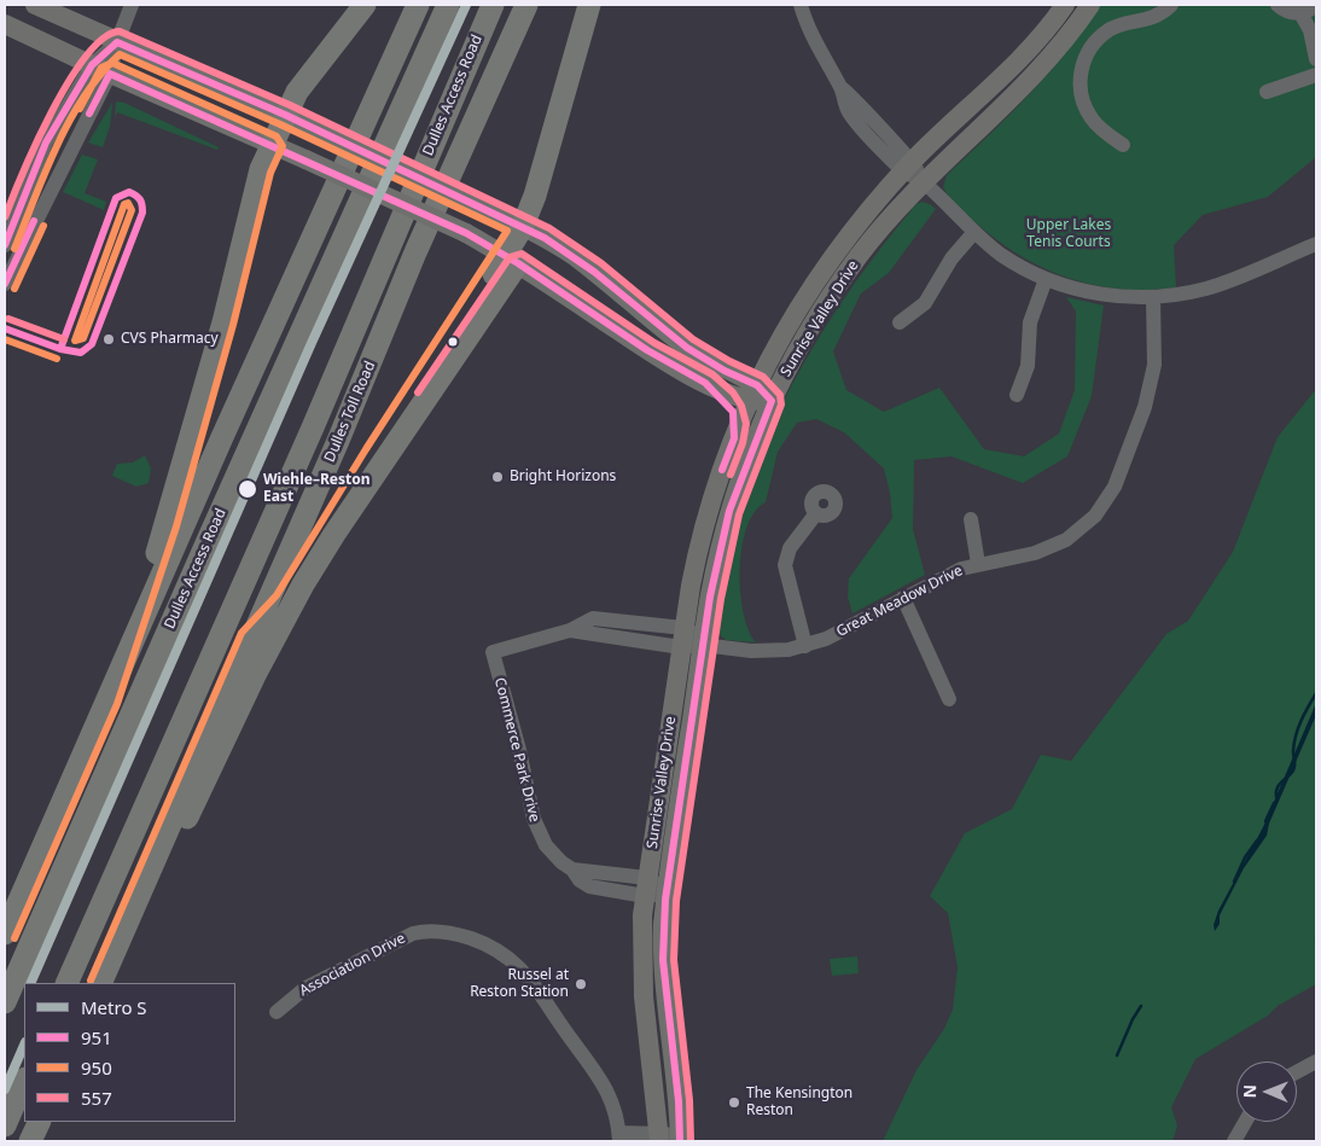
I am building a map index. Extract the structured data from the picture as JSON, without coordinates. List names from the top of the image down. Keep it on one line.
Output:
{"streets":{"highway":["Dulles Access Road","Dulles Toll Road"],"main road":["Sunrise Valley Drive"],"street":["Great Meadow Drive","Commerce Park Drive","Association Drive"]},"crossings":[["Sunrise Valley Drive","Great Meadow Drive"],["Sunrise Valley Drive","Commerce Park Drive"],["Sunrise Valley Drive","Association Drive"]],"parks":["Upper Lakes Tenis Courts"],"places":["CVS Pharmacy","Bright Horizons","Wiehle–Reston East","Russel at Reston Station","The Kensington Reston"],"lines":["metro line S","transit line 557","transit line 951","transit line 950"],"legend":["Metro S","951","950","557"],"north":"left"}
